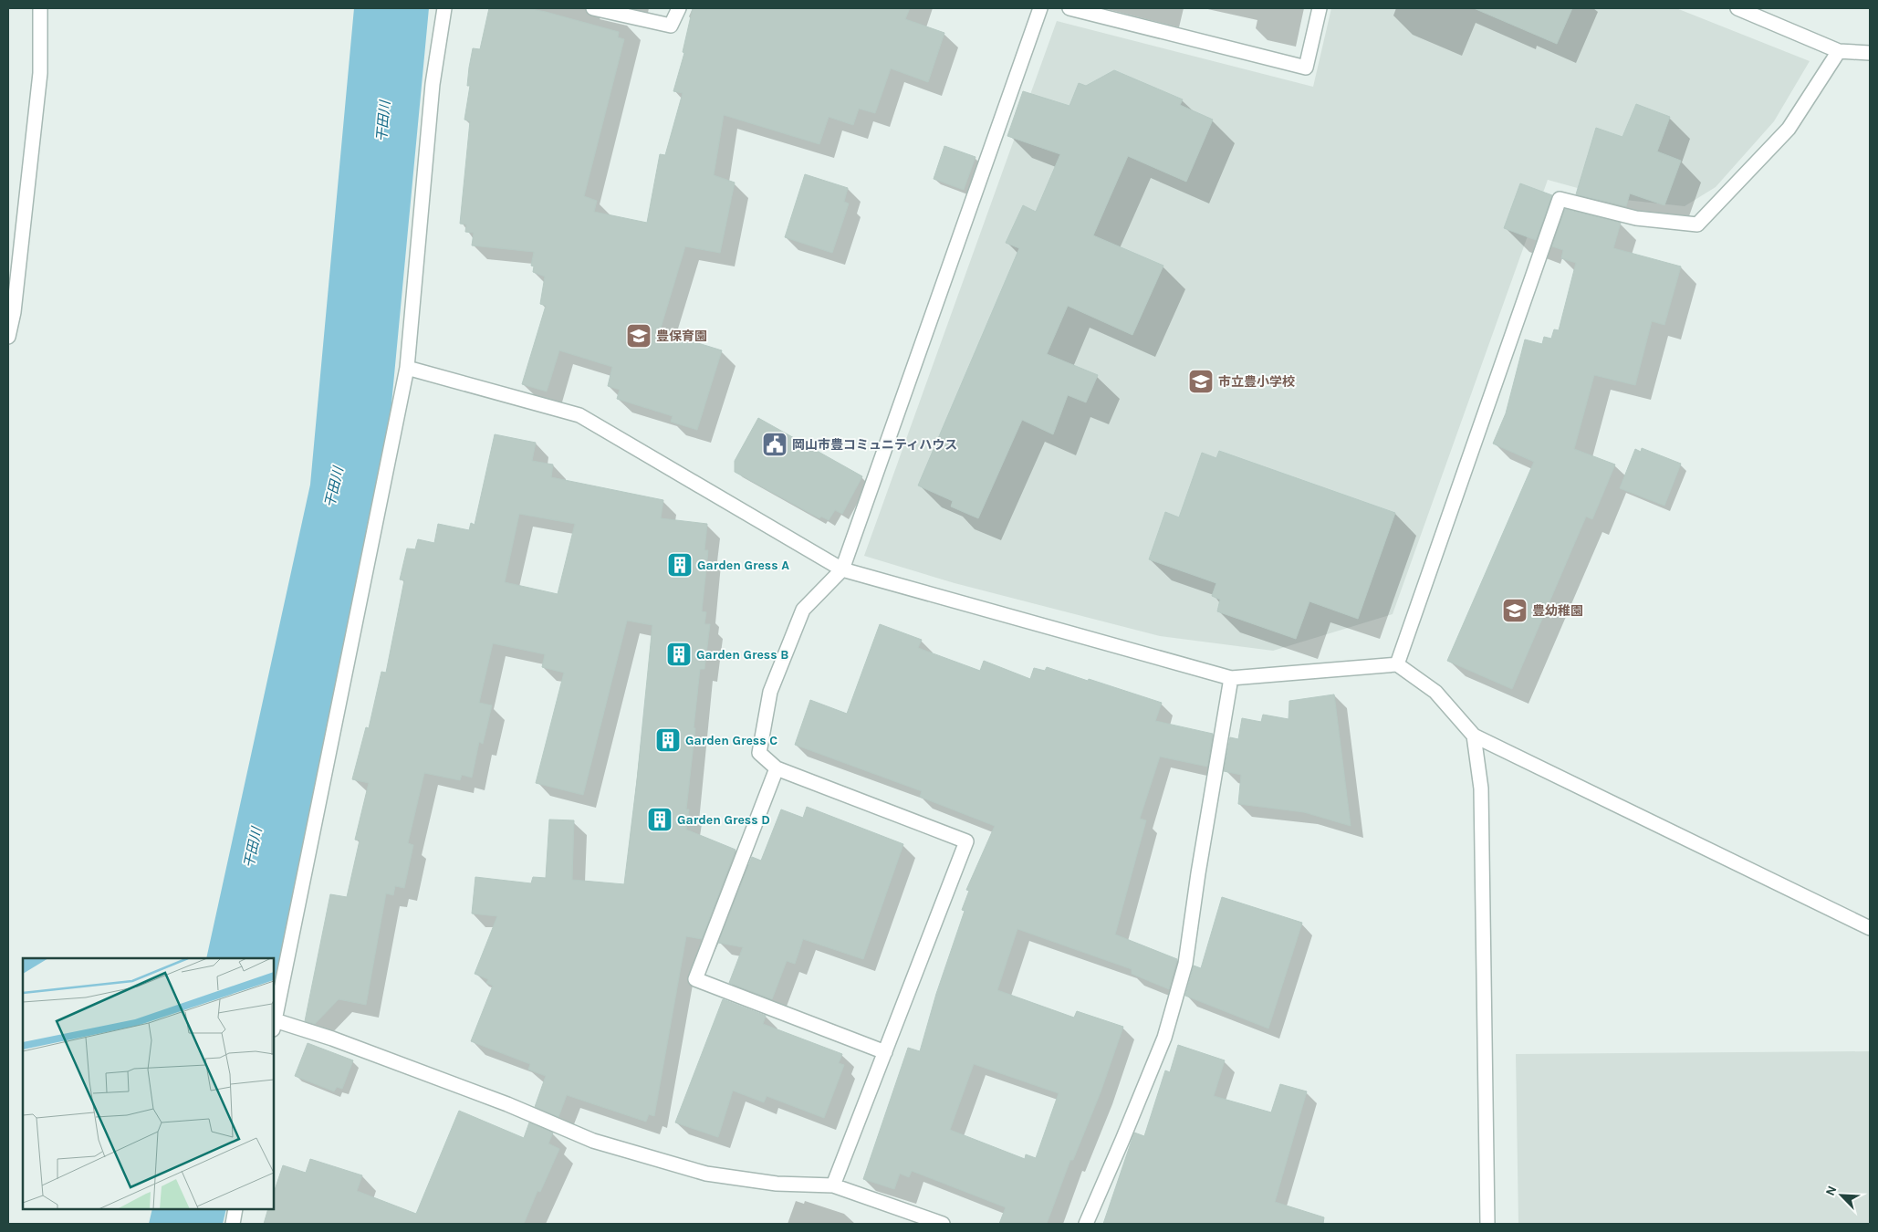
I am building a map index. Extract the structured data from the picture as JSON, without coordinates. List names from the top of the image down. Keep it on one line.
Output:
{"water":["干田川"],"places":{"school or university":["豊保育園","市立豊小学校","豊幼稚園"],"public building":["岡山市豊コミュニティハウス"],"building":["Garden Gress A","Garden Gress B","Garden Gress C","Garden Gress D"]},"north":"top left"}
